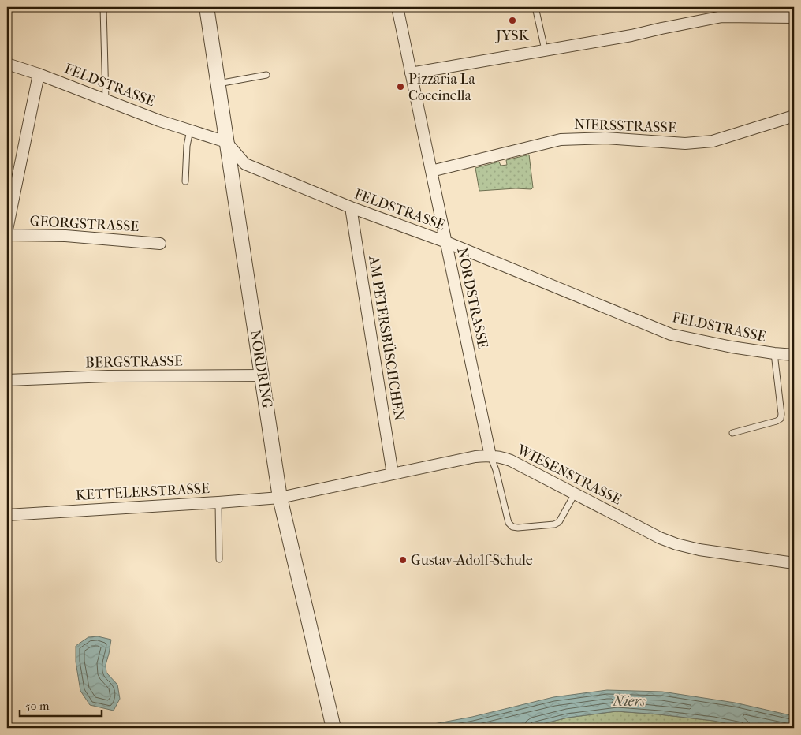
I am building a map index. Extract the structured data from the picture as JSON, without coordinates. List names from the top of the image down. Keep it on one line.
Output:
{"streets":{"street":["FELDSTRASSE","NIERSSTRASSE","GEORGSTRASSE","NORDSTRASSE","AM PETERSBÜSCHCHEN","BERGSTRASSE","NORDRING","WIESENSTRASSE","KETTELERSTRASSE"]},"crossings":[["FELDSTRASSE","GEORGSTRASSE"],["FELDSTRASSE","NORDSTRASSE"],["FELDSTRASSE","AM PETERSBÜSCHCHEN"],["FELDSTRASSE","NORDRING"],["NIERSSTRASSE","NORDSTRASSE"],["NORDSTRASSE","WIESENSTRASSE"],["AM PETERSBÜSCHCHEN","WIESENSTRASSE"],["BERGSTRASSE","NORDRING"],["NORDRING","WIESENSTRASSE"],["NORDRING","KETTELERSTRASSE"],["WIESENSTRASSE","KETTELERSTRASSE"]],"water":["Niers"],"places":["JYSK","Pizzaria La Coccinella","Gustav-Adolf-Schule"],"scale_bar":"50 m"}
